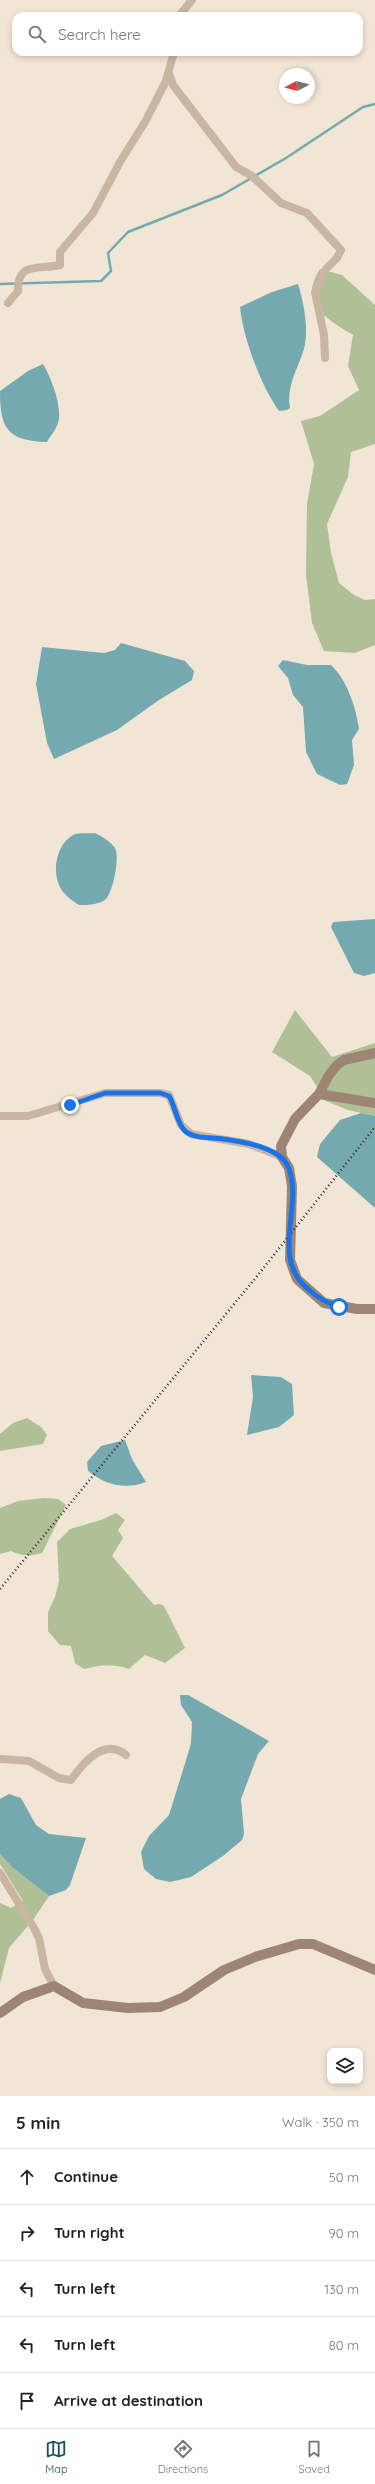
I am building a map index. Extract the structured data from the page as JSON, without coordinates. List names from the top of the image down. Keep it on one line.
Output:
{"north":"left","page":{"search":"Search here","heading":["5 min","Walk · 350 m"],"list":[["Continue","50 m"],["Turn right","90 m"],["Turn left","130 m"],["Turn left","80 m"],"Arrive at destination"],"nav":["Map","Directions","Saved"]}}
